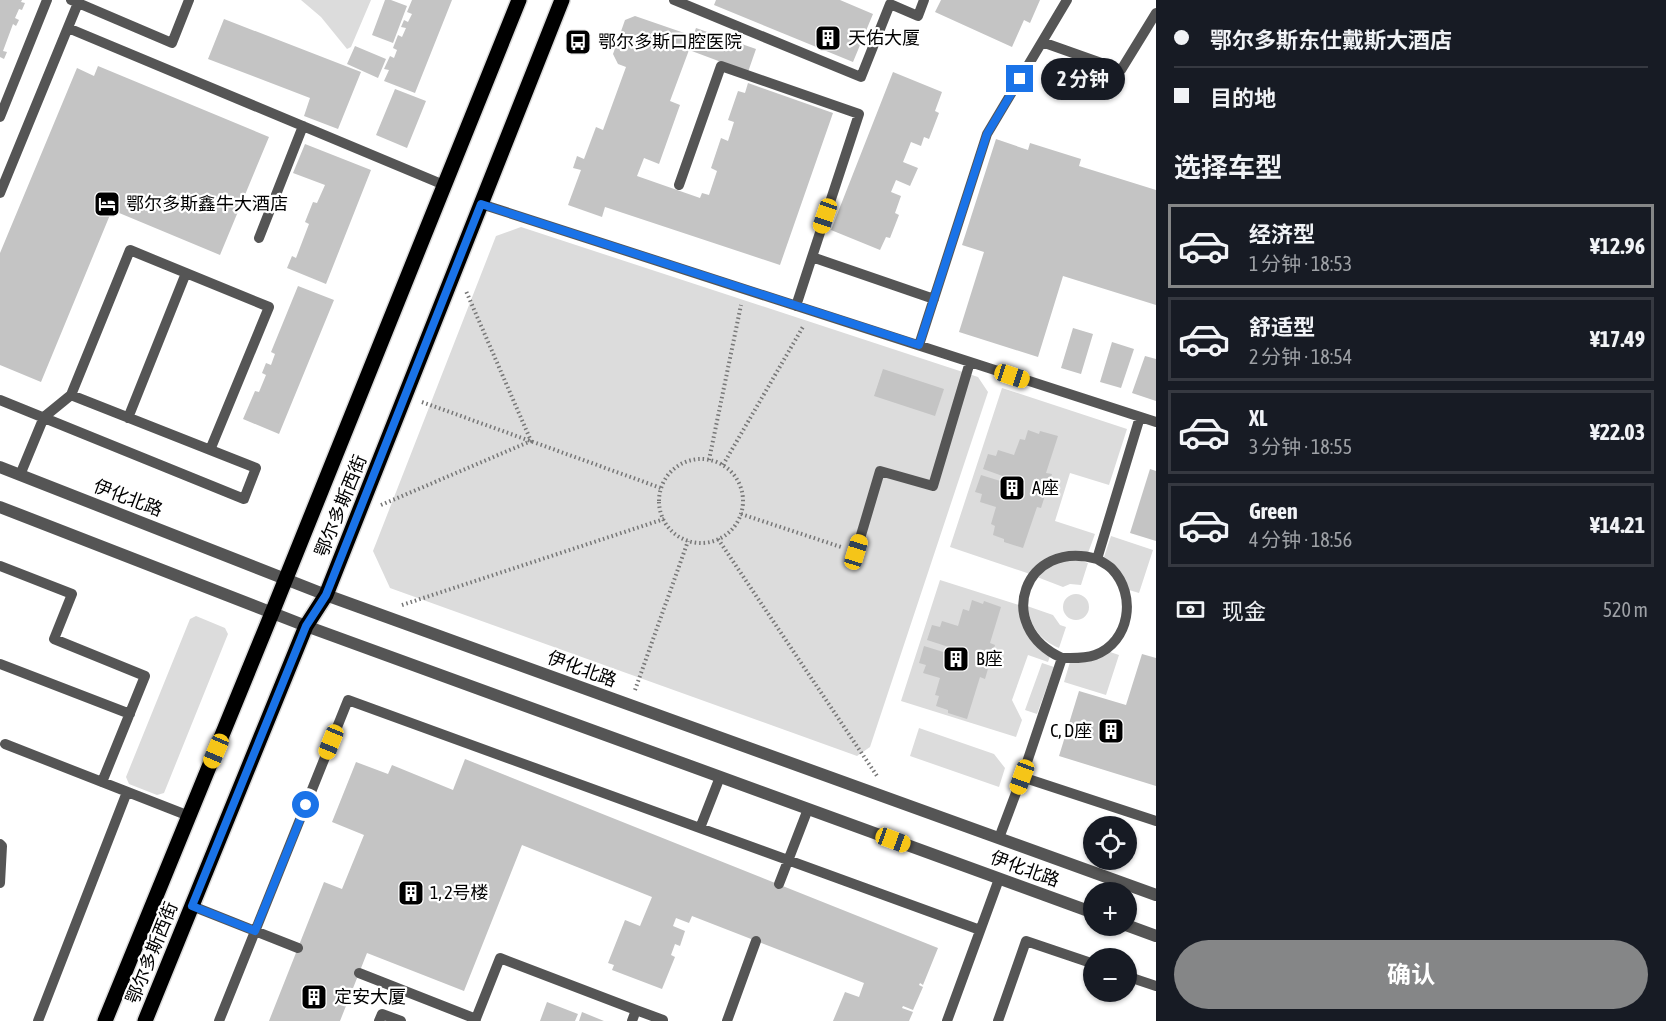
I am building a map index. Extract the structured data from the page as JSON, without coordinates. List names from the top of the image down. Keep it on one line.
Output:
{"streets":{"main road":["鄂尔多斯西街"],"street":["伊化北路"]},"crossings":[["伊化北路","鄂尔多斯西街"]],"places":{"building":["天佑大厦","A座","B座","C, D座","1, 2号楼","定安大厦"],"bus stop":["鄂尔多斯口腔医院"],"hotel":["鄂尔多斯鑫牛大酒店"]},"page":{"banner":["鄂尔多斯东仕戴斯大酒店","目的地"],"bubble":"2 分钟","heading":"选择车型","list":[{"name":"经济型","note":"1 分钟 · 18:53","value":"¥12.96"},{"name":"舒适型","note":"2 分钟 · 18:54","value":"¥17.49"},{"name":"XL","note":"3 分钟 · 18:55","value":"¥22.03"},{"name":"Green","note":"4 分钟 · 18:56","value":"¥14.21"}],"pay":["现金","520 m"],"map_buttons":["+","−"],"buttons":"确认"}}
